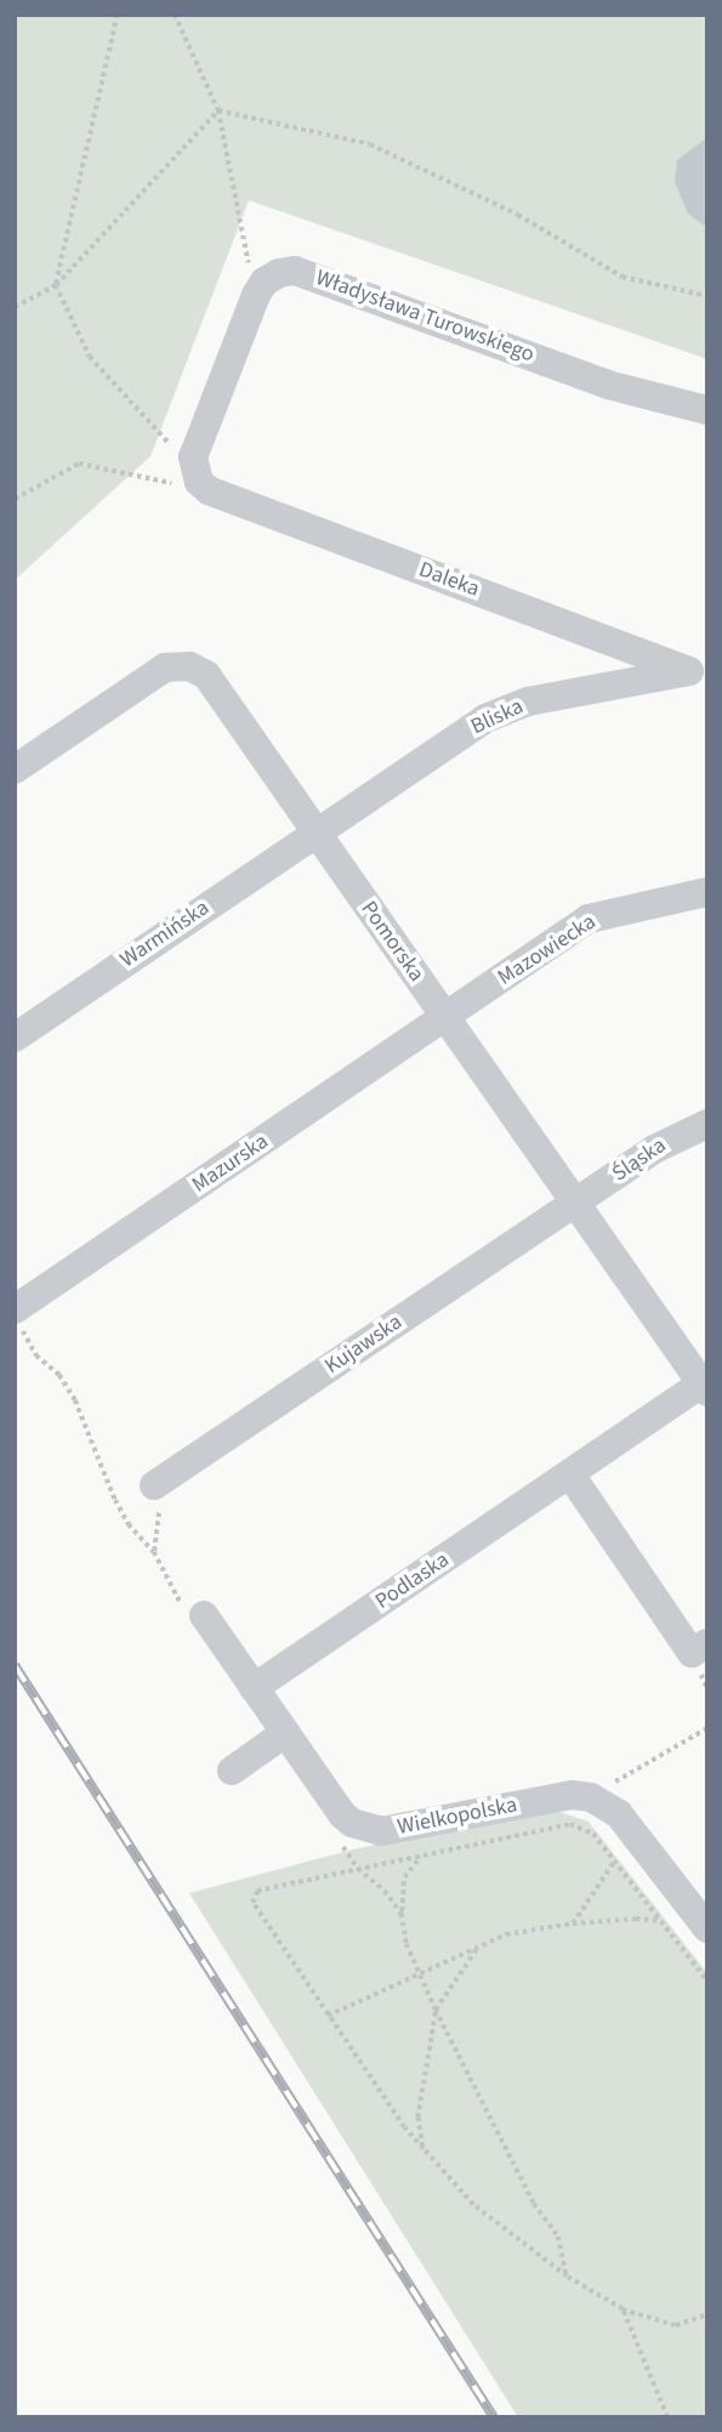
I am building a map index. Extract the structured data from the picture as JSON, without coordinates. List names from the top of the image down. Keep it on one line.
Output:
{"streets":{"street":["Władysława Turowskiego","Daleka","Bliska","Warmińska","Pomorska","Mazowiecka","Śląska","Mazurska","Kujawska","Podlaska","Wielkopolska"]},"crossings":[["Daleka","Bliska"],["Bliska","Warmińska"],["Bliska","Pomorska"],["Warmińska","Pomorska"],["Pomorska","Mazowiecka"],["Pomorska","Śląska"],["Pomorska","Mazurska"],["Pomorska","Kujawska"],["Pomorska","Podlaska"],["Mazowiecka","Mazurska"],["Śląska","Kujawska"],["Podlaska","Wielkopolska"]]}
